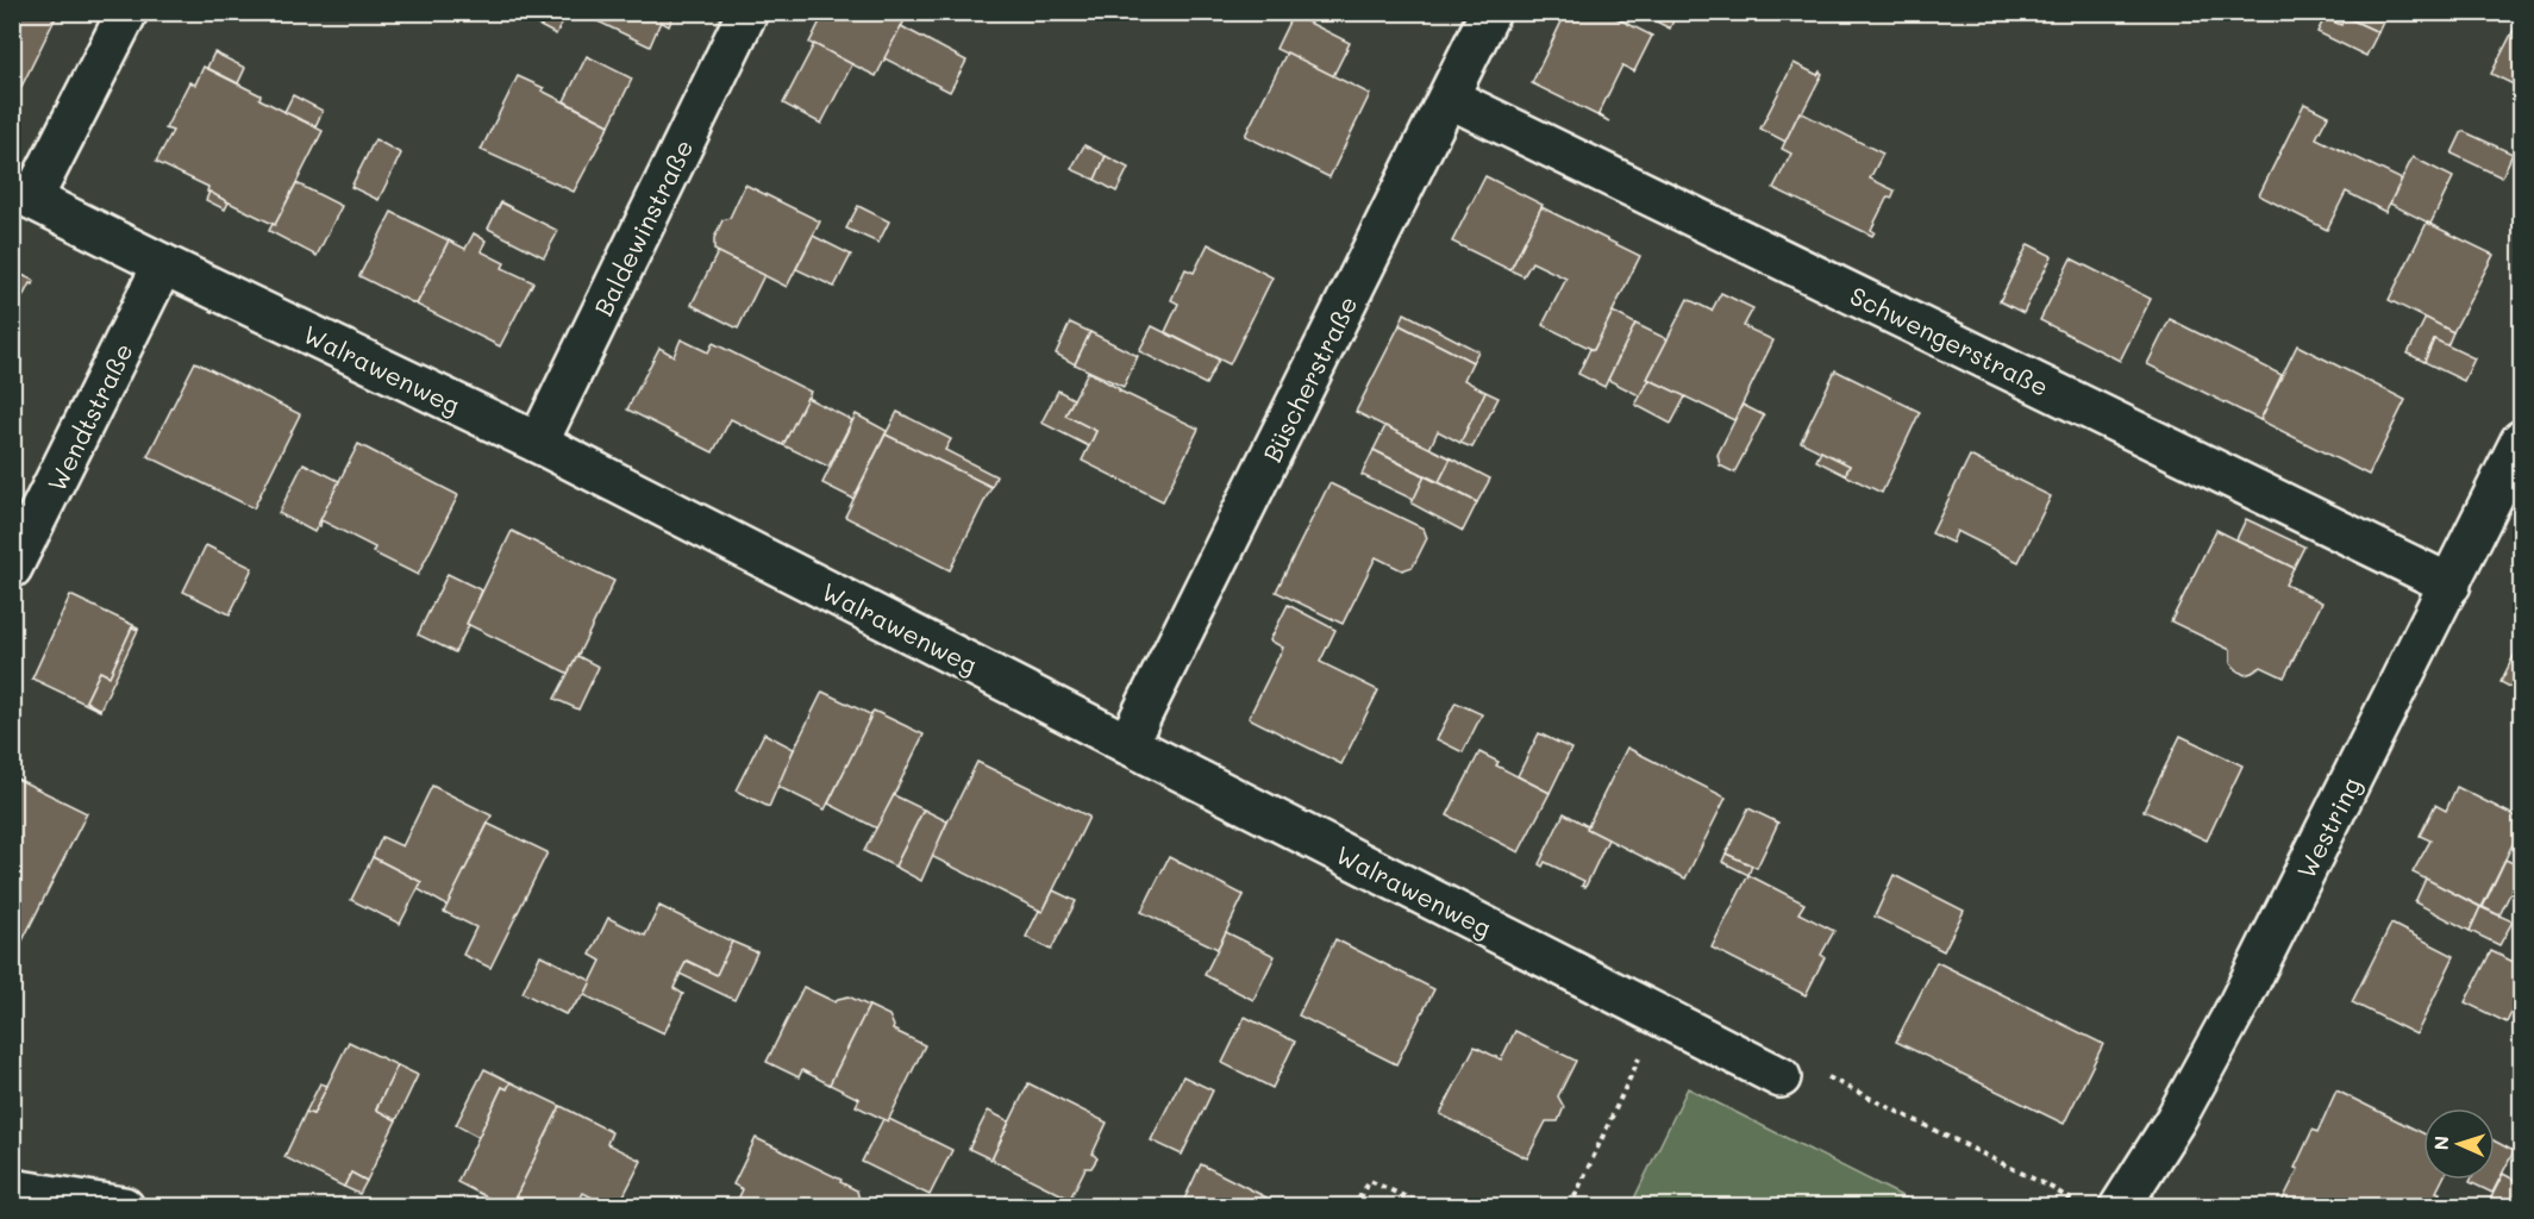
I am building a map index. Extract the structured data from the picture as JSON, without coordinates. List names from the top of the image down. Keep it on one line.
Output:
{"streets":{"street":["Baldewinstraße","Schwengerstraße","Walrawenweg","Büscherstraße","Wendtstraße","Westring"]},"crossings":[["Baldewinstraße","Walrawenweg"],["Schwengerstraße","Büscherstraße"],["Schwengerstraße","Westring"],["Walrawenweg","Büscherstraße"],["Walrawenweg","Wendtstraße"]],"north":"left"}
